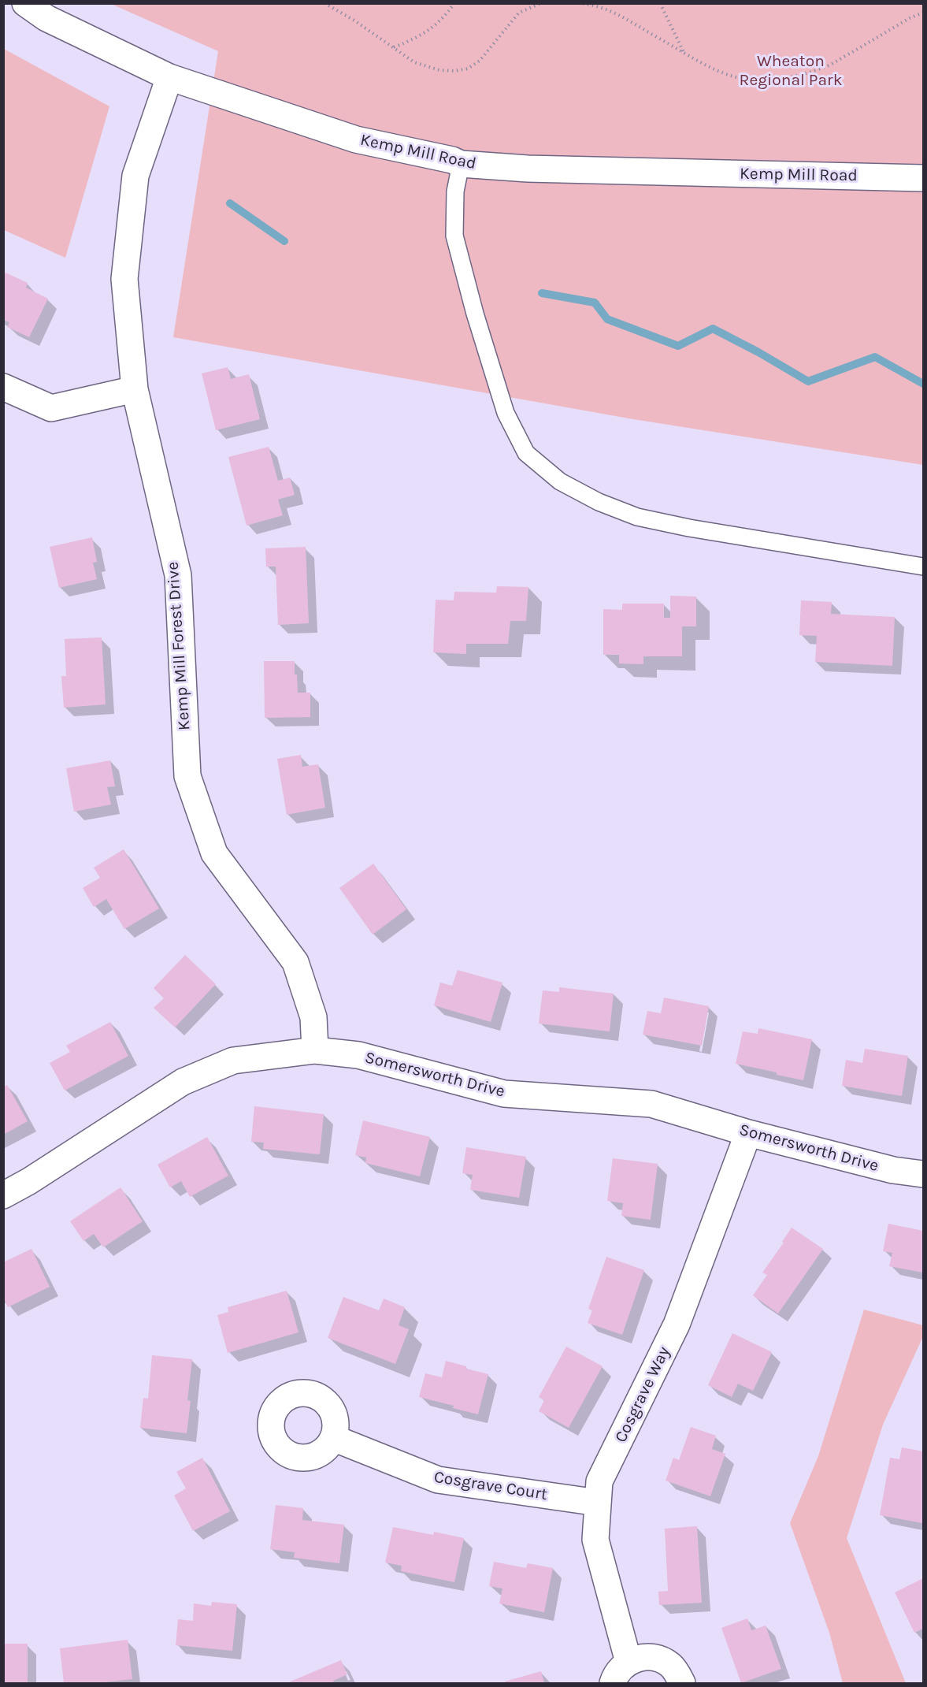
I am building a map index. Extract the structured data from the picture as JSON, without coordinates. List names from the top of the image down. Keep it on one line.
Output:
{"streets":{"street":["Kemp Mill Road","Kemp Mill Forest Drive","Somersworth Drive","Cosgrave Way","Cosgrave Court"]},"crossings":[["Kemp Mill Road","Kemp Mill Forest Drive"],["Kemp Mill Forest Drive","Somersworth Drive"],["Somersworth Drive","Cosgrave Way"],["Cosgrave Way","Cosgrave Court"]],"parks":["Wheaton Regional Park"]}
